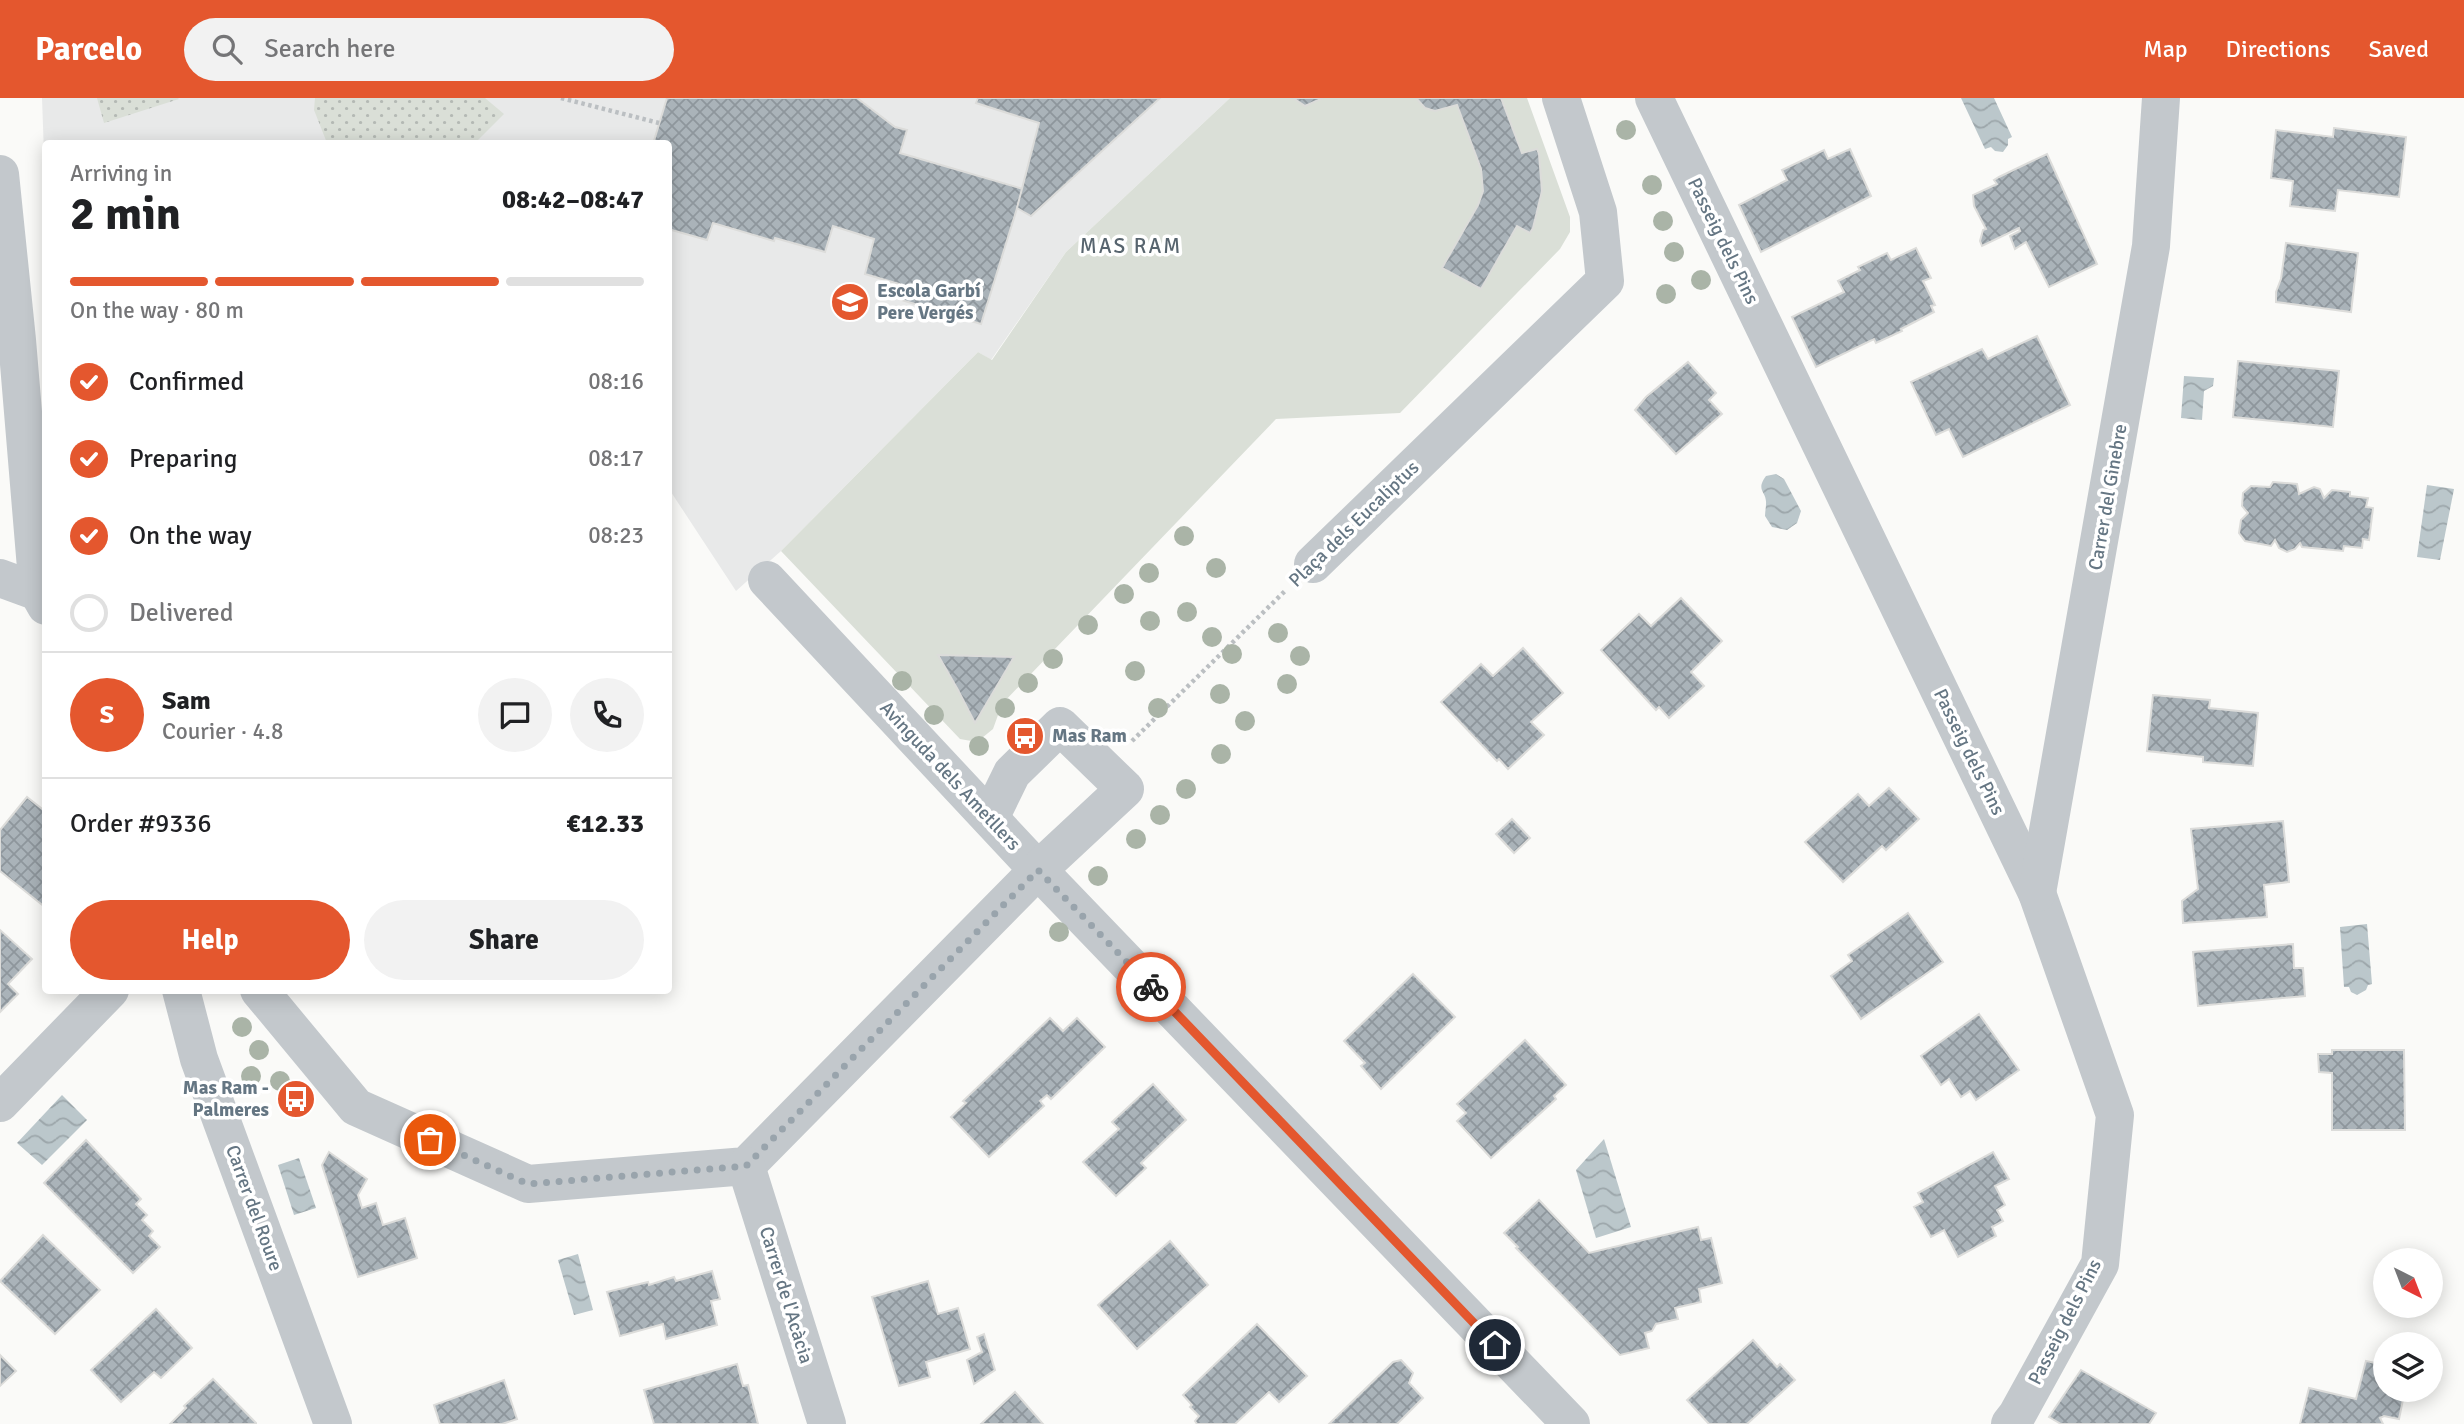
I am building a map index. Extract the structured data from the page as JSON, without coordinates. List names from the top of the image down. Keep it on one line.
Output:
{"streets":{"street":["Passeig dels Pins","Carrer del Ginebre","Plaça dels Eucaliptus","Avinguda dels Ametllers","Carrer del Roure","Carrer de l'Acàcia"]},"crossings":[["Passeig dels Pins","Carrer del Ginebre"]],"districts":["MAS RAM"],"places":{"school or university":["Escola Garbí Pere Vergés"],"bus stop":["Mas Ram","Mas Ram - Palmeres"]},"north":"bottom right","page":{"header":"Parcelo","search":"Search here","nav":["Map","Directions","Saved"],"heading":["2 min","Arriving in","08:42–08:47"],"panel":["Sam","Courier · 4.8","Order #9336","€12.33"],"bar":"On the way · 80 m","list":[["Confirmed","08:16"],["Preparing","08:17"],["On the way","08:23"],"Delivered"],"round":"S","buttons":["Help","Share"]}}
